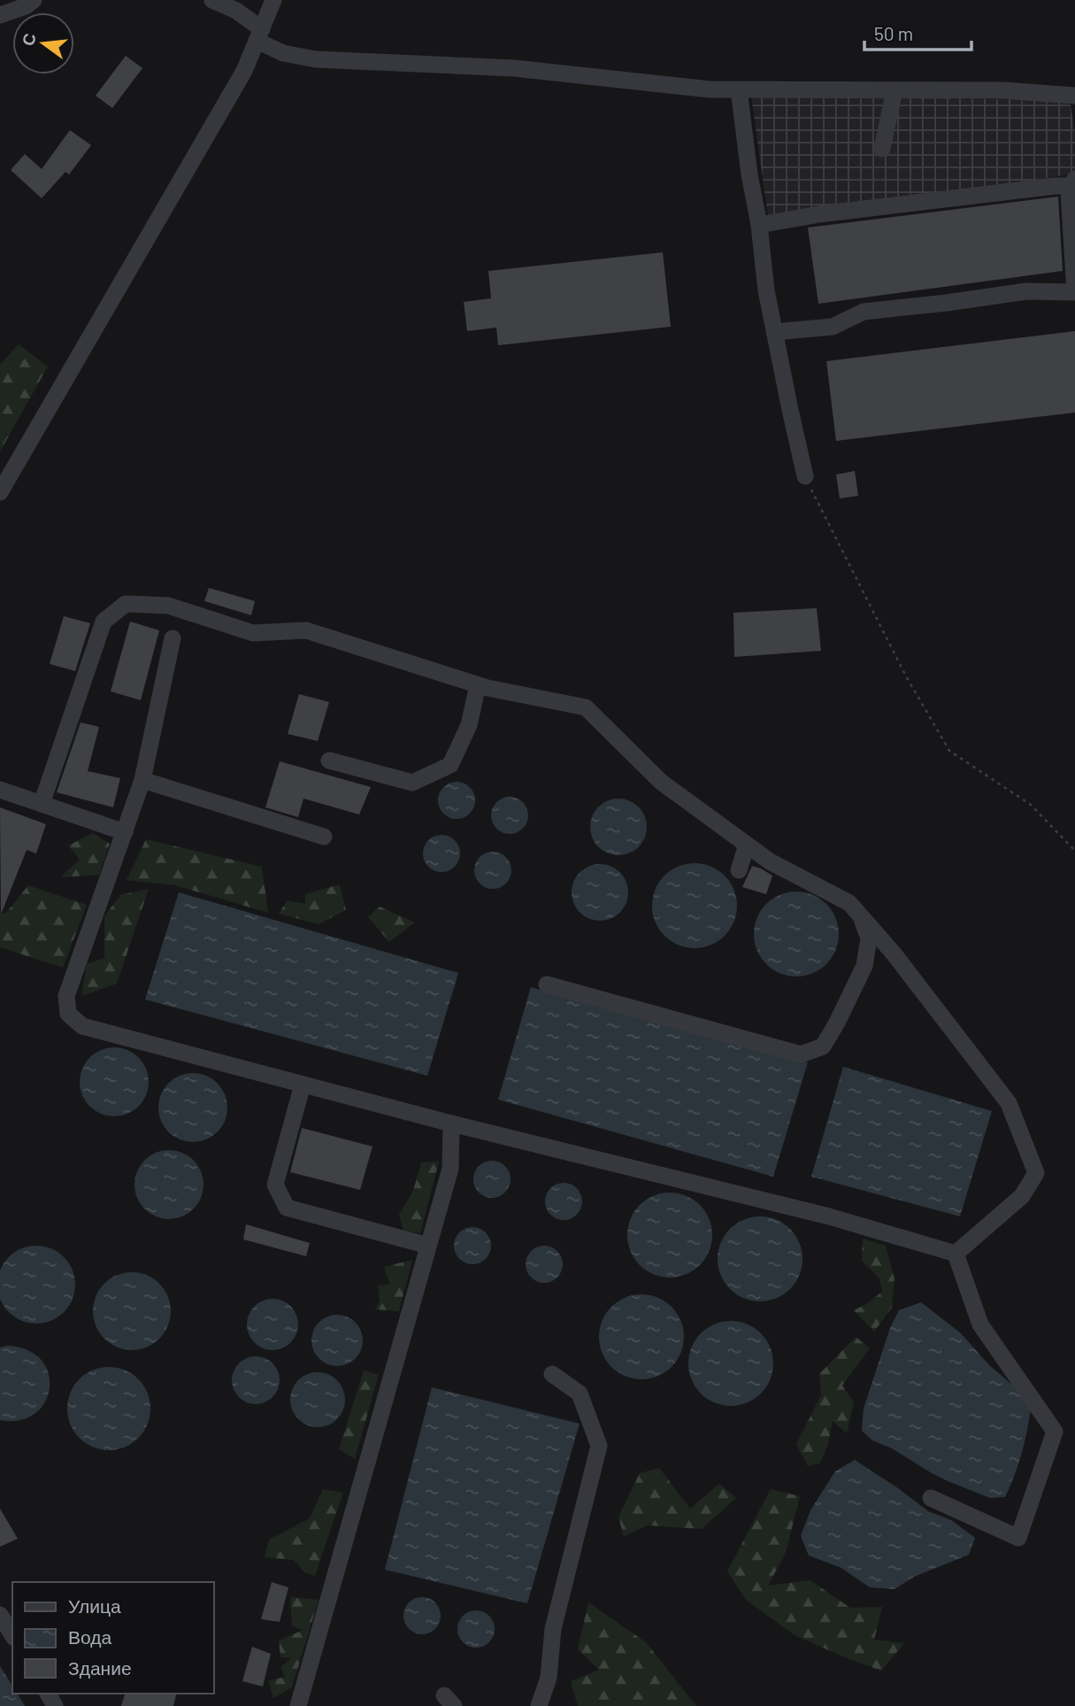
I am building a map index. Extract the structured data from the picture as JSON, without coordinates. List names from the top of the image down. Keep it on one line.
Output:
{"legend":["Улица","Вода","Здание"],"scale_bar":"50 m","north":"left"}
